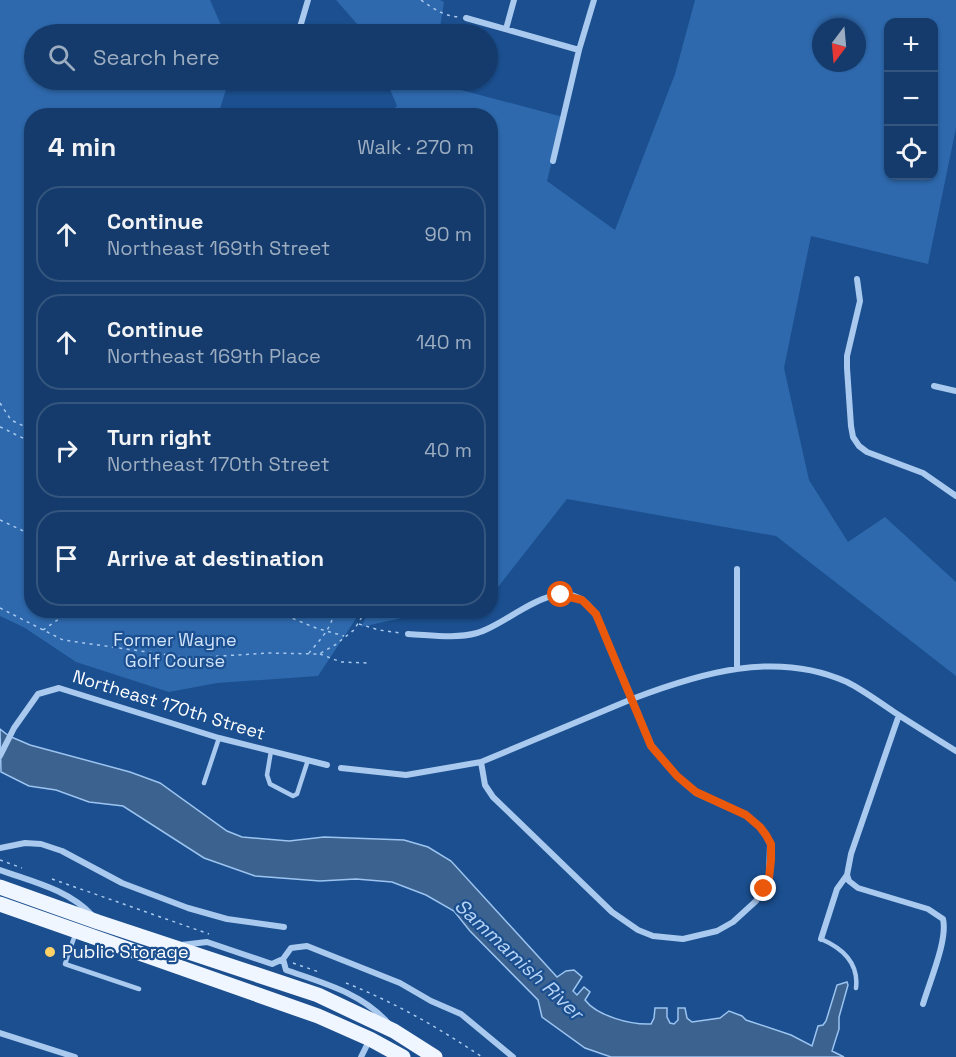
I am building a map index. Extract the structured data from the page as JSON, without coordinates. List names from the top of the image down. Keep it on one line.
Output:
{"streets":{"street":["Northeast 170th Street"]},"water":["Sammamish River"],"parks":["Former Wayne Golf Course"],"places":["Public Storage"],"north":"bottom","page":{"map_buttons":["+","−"],"search":"Search here","heading":["4 min","Walk · 270 m"],"list":[["Continue","Northeast 169th Street","90 m"],["Continue","Northeast 169th Place","140 m"],["Turn right","Northeast 170th Street","40 m"],"Arrive at destination"]}}
